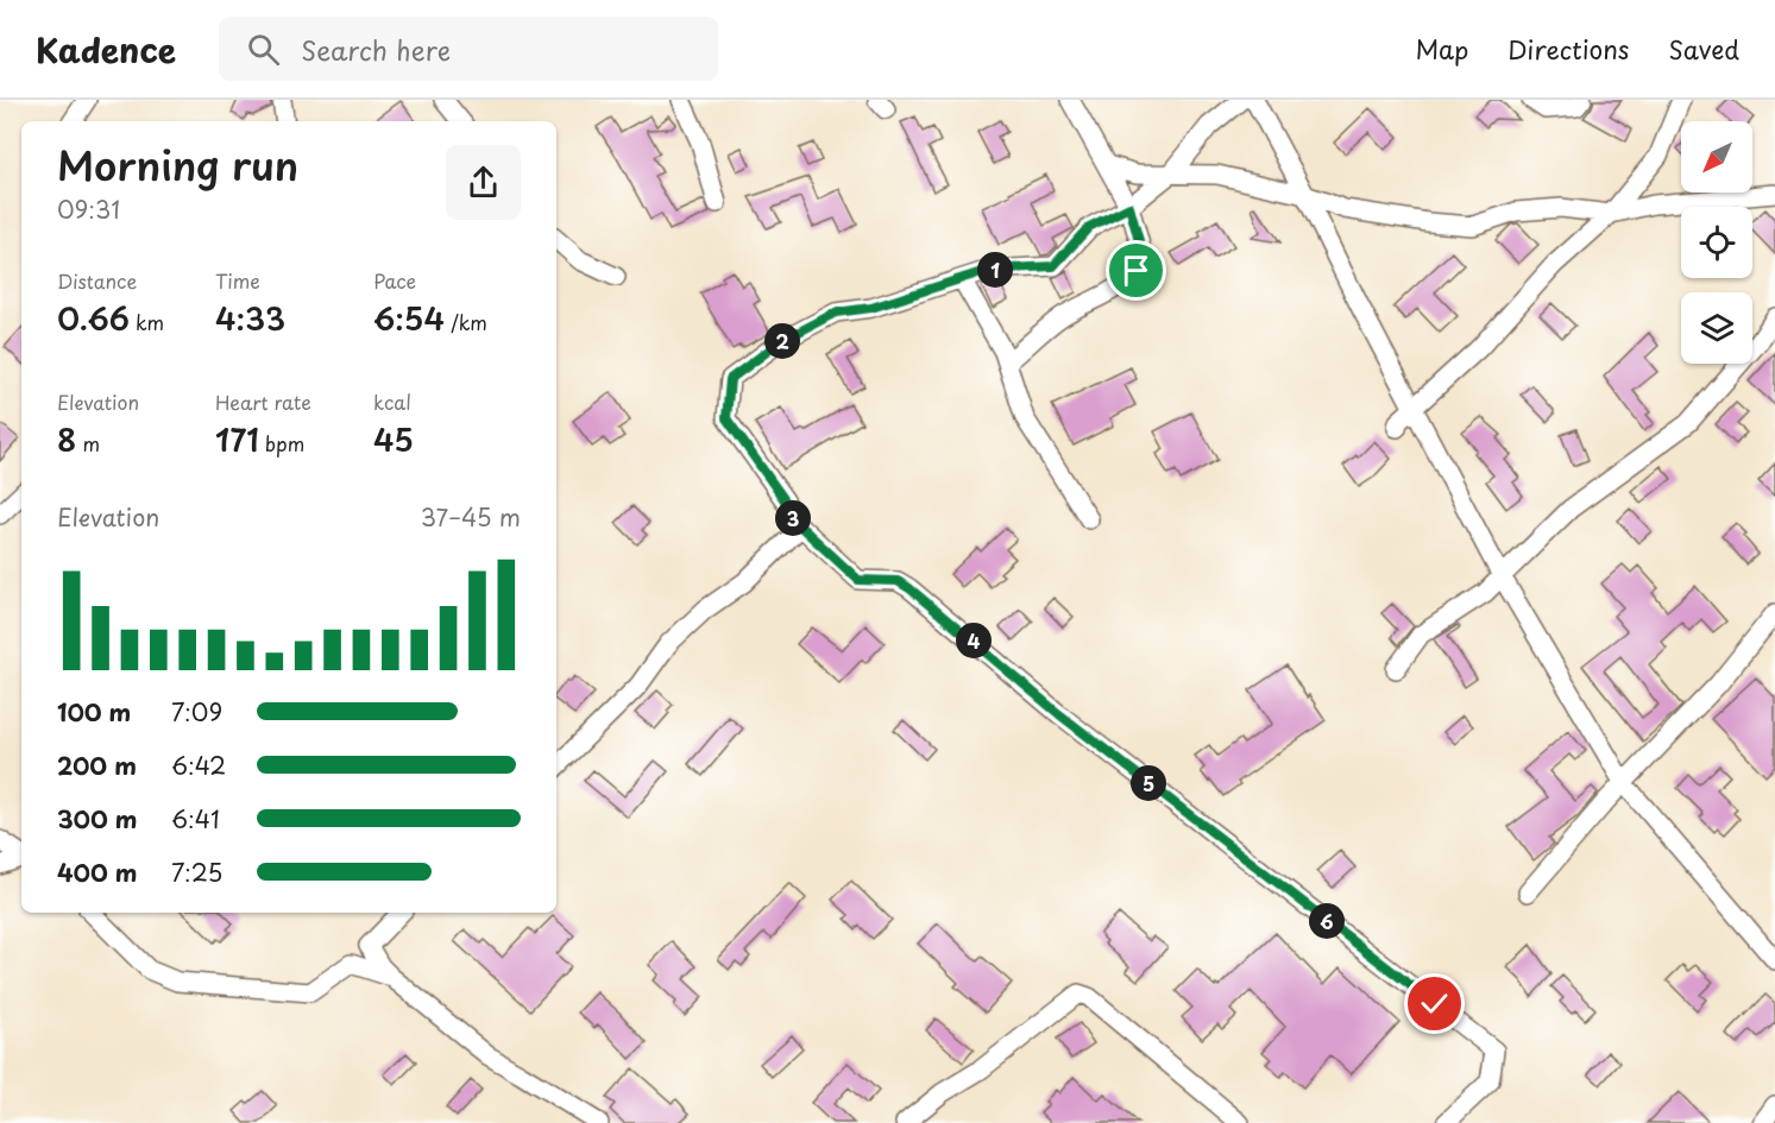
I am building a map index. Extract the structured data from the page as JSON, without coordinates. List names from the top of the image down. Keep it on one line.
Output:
{"north":"bottom left","page":{"header":"Kadence","search":"Search here","nav":["Map","Directions","Saved"],"heading":["Morning run","09:31"],"stats":[["Distance","0.66 km"],["Time","4:33"],["Pace","6:54 /km"],["Elevation","8 m"],["Heart rate","171 bpm"],["kcal","45"]],"pins":["1","2","3","4","5","6"],"chart":["Elevation","37–45 m"],"list":[{"name":"100 m","note":"7:09"},{"name":"200 m","note":"6:42"},{"name":"300 m","note":"6:41"},{"name":"400 m","note":"7:25"}]}}
